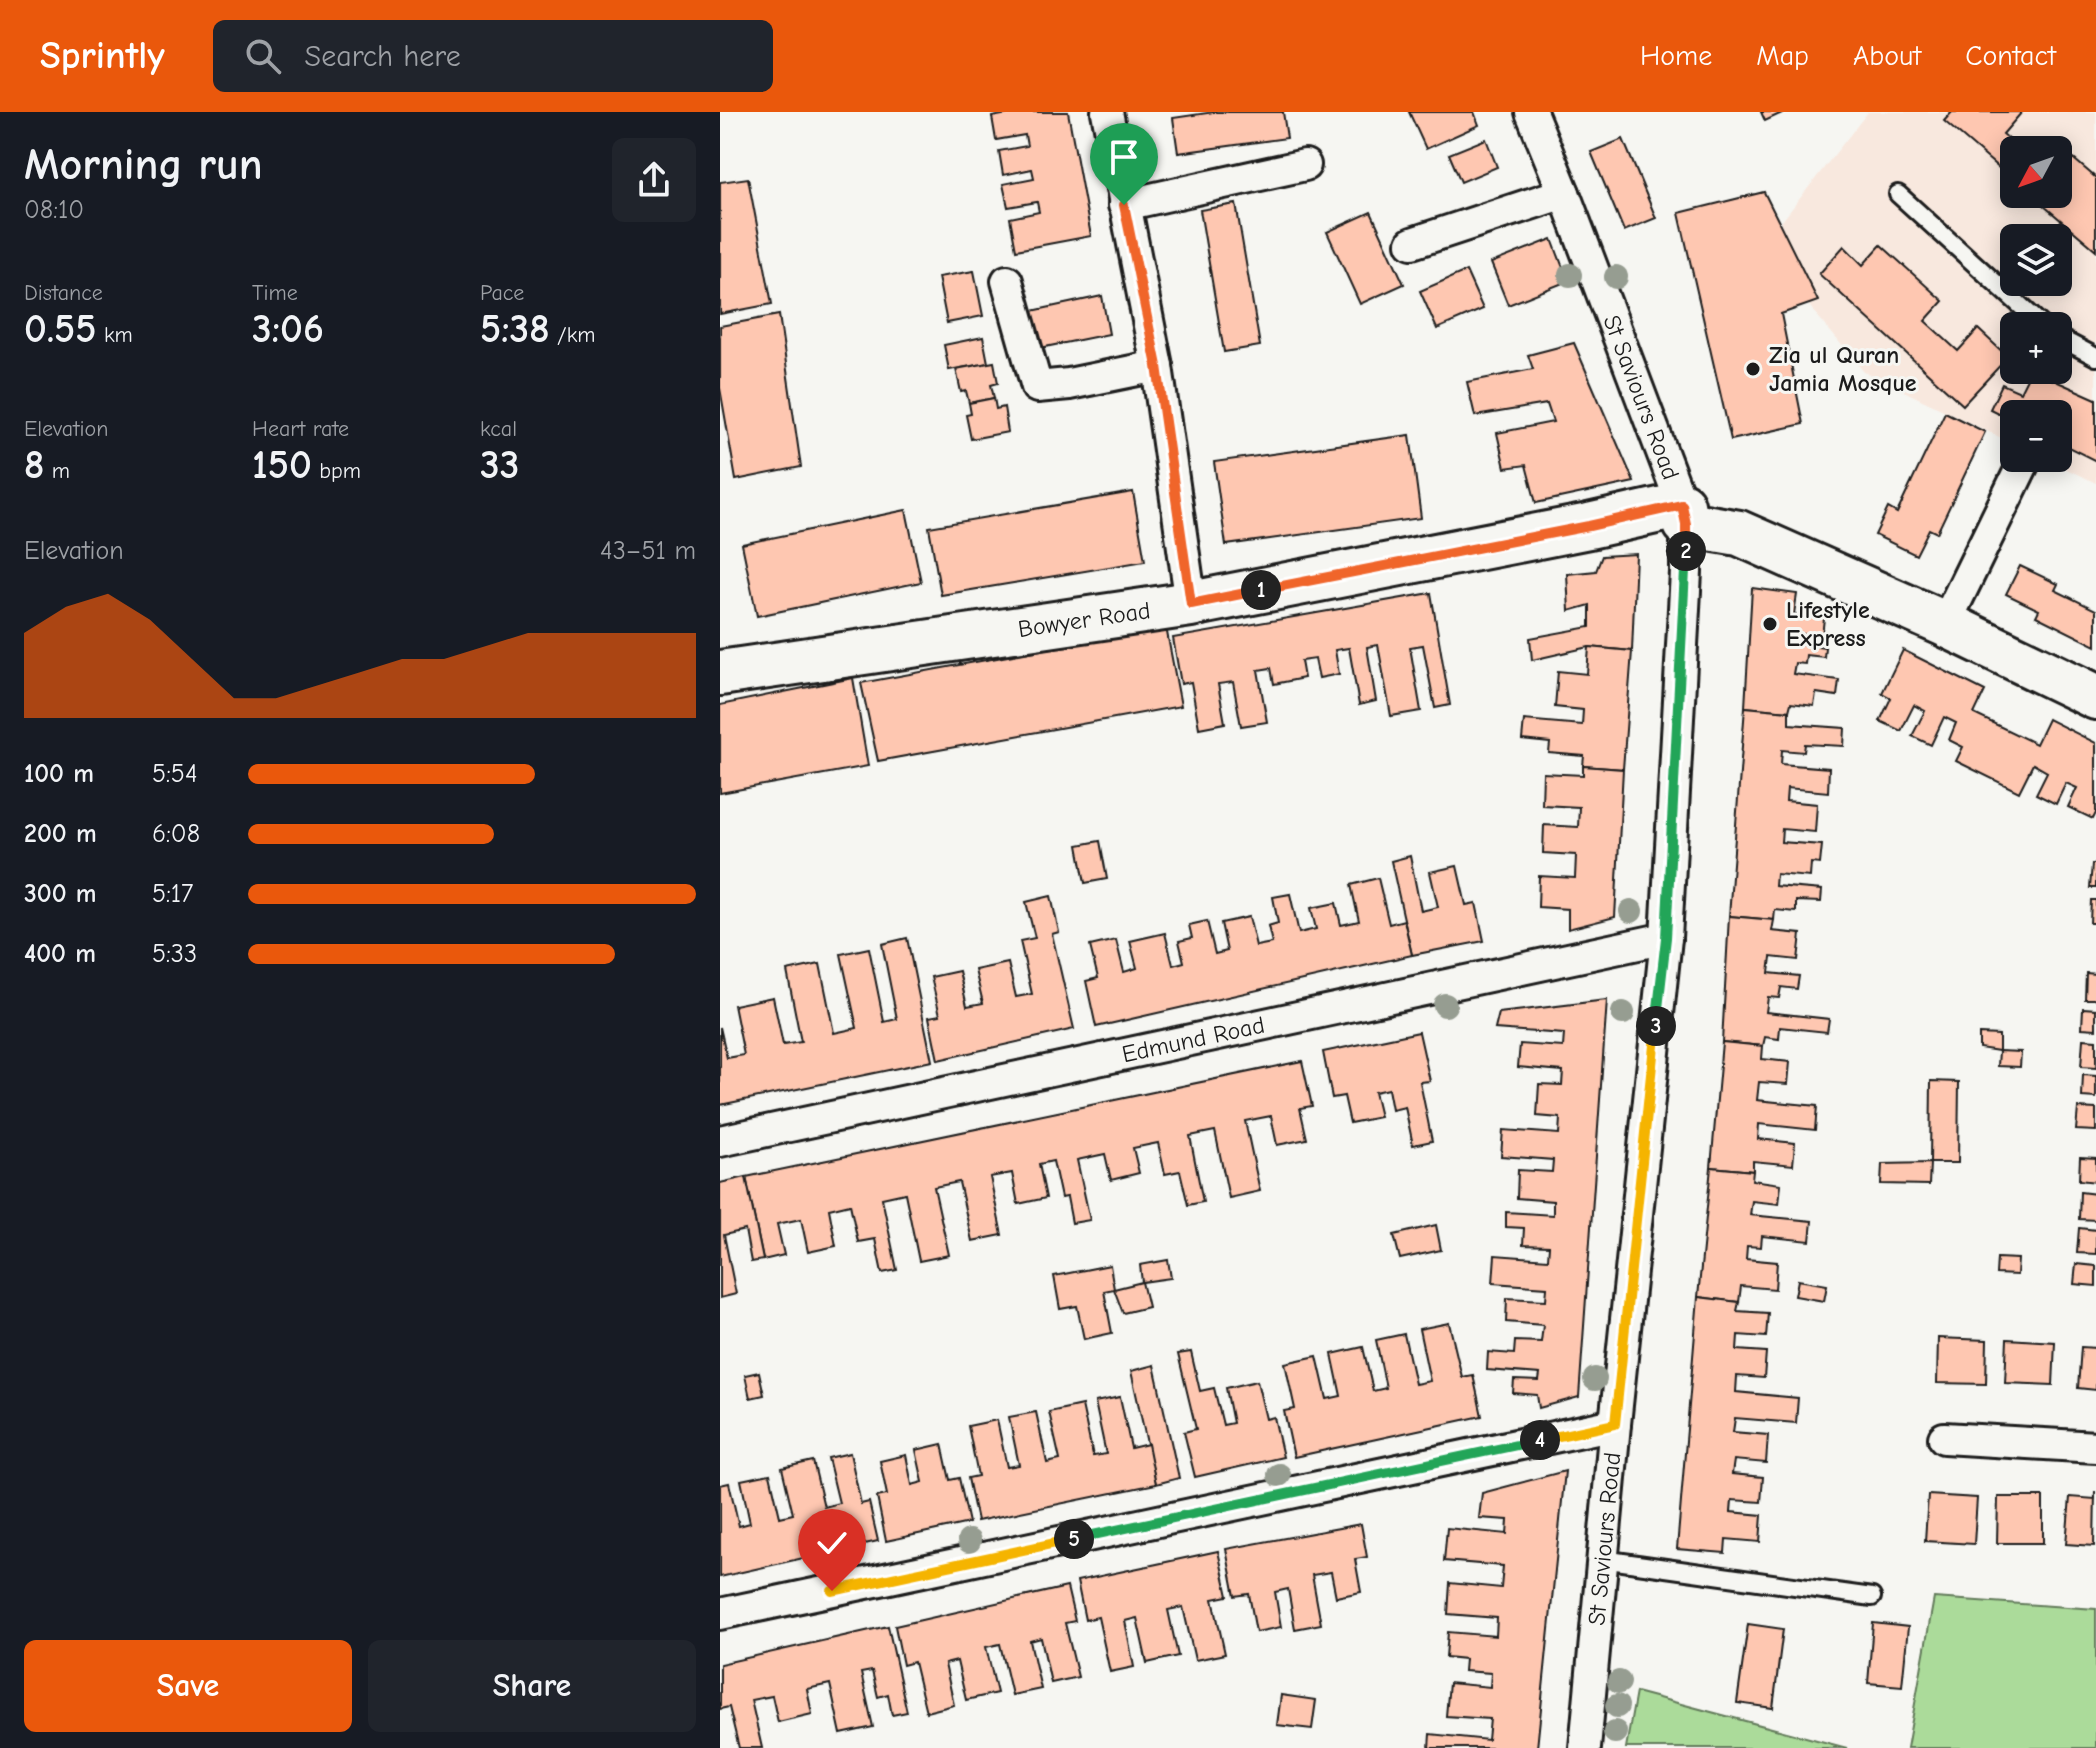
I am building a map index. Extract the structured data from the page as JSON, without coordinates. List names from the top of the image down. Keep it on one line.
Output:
{"streets":{"main road":["Bowyer Road"],"street":["St Saviours Road","Edmund Road"]},"crossings":[["St Saviours Road","Bowyer Road"],["St Saviours Road","Edmund Road"]],"places":["Zia ul Quran Jamia Mosque","Lifestyle Express"],"north":"bottom left","page":{"header":"Sprintly","search":"Search here","nav":["Home","Map","About","Contact"],"heading":["Morning run","08:10"],"map_buttons":["+","−"],"stats":[["Distance","0.55 km"],["Time","3:06"],["Pace","5:38 /km"],["Elevation","8 m"],["Heart rate","150 bpm"],["kcal","33"]],"chart":["Elevation","43–51 m"],"pins":["2","1","3","4","5"],"list":[{"name":"100 m","note":"5:54"},{"name":"200 m","note":"6:08"},{"name":"300 m","note":"5:17"},{"name":"400 m","note":"5:33"}],"buttons":["Save","Share"]}}
